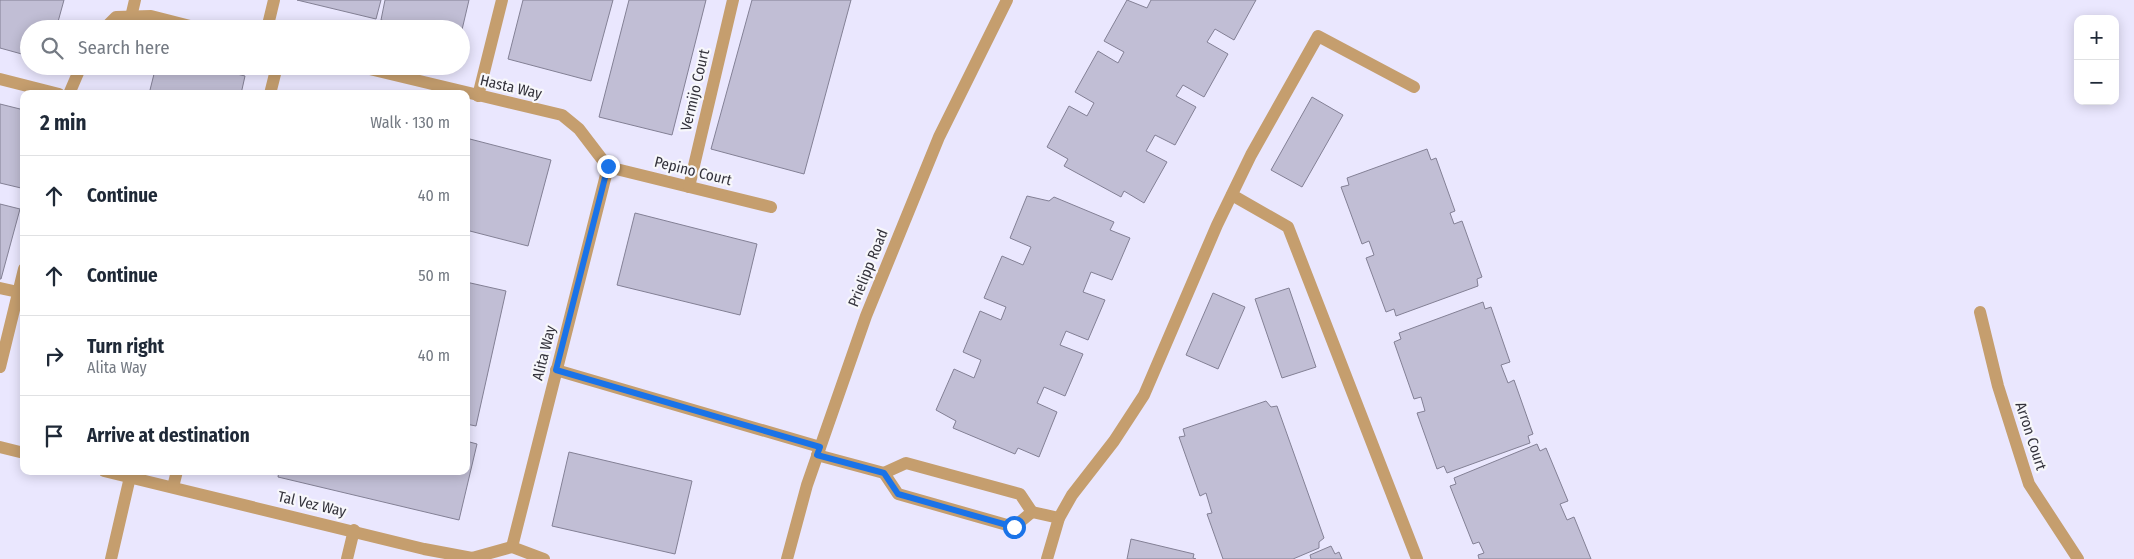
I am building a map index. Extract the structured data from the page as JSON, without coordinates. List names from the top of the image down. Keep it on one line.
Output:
{"streets":{"street":["Hasta Way","Vermijo Court","Pepino Court","Prielipp Road","Alita Way","Arron Court","Tal Vez Way"]},"crossings":[["Hasta Way","Pepino Court"],["Hasta Way","Alita Way"],["Vermijo Court","Pepino Court"],["Pepino Court","Alita Way"],["Alita Way","Tal Vez Way"]],"page":{"map_buttons":["+","−"],"search":"Search here","heading":["2 min","Walk · 130 m"],"list":[["Continue","40 m"],["Continue","50 m"],["Turn right","Alita Way","40 m"],"Arrive at destination"]}}
